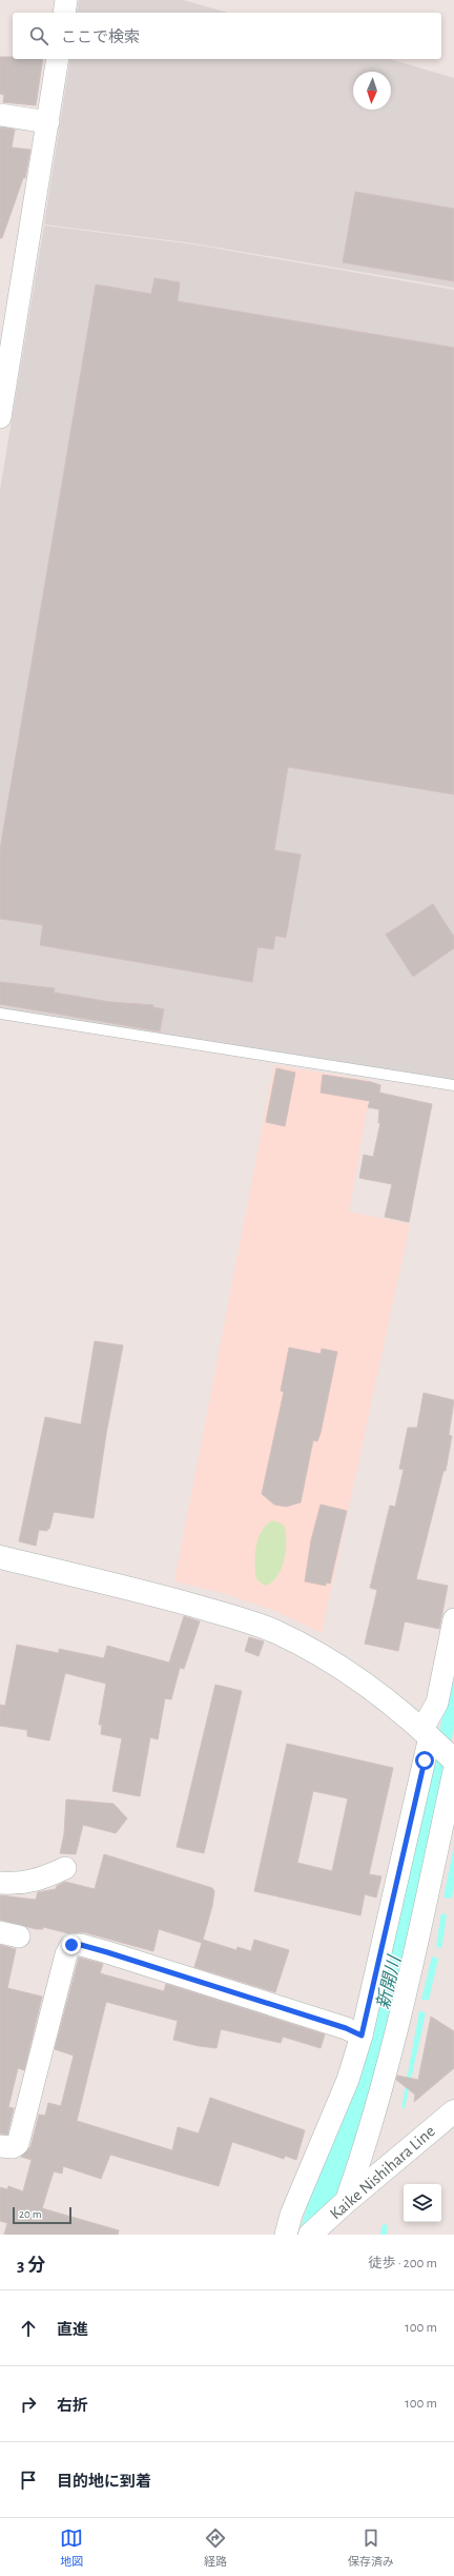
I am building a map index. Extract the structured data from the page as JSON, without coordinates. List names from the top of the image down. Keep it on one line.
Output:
{"streets":{"street":["Kaike Nishihara Line"]},"water":["新開川"],"scale_bar":"20 m","north":"bottom","page":{"search":"ここで検索","scale":"20 m","heading":["3 分","徒歩 · 200 m"],"list":[["直進","100 m"],["右折","100 m"],"目的地に到着"],"nav":["地図","経路","保存済み"]}}
